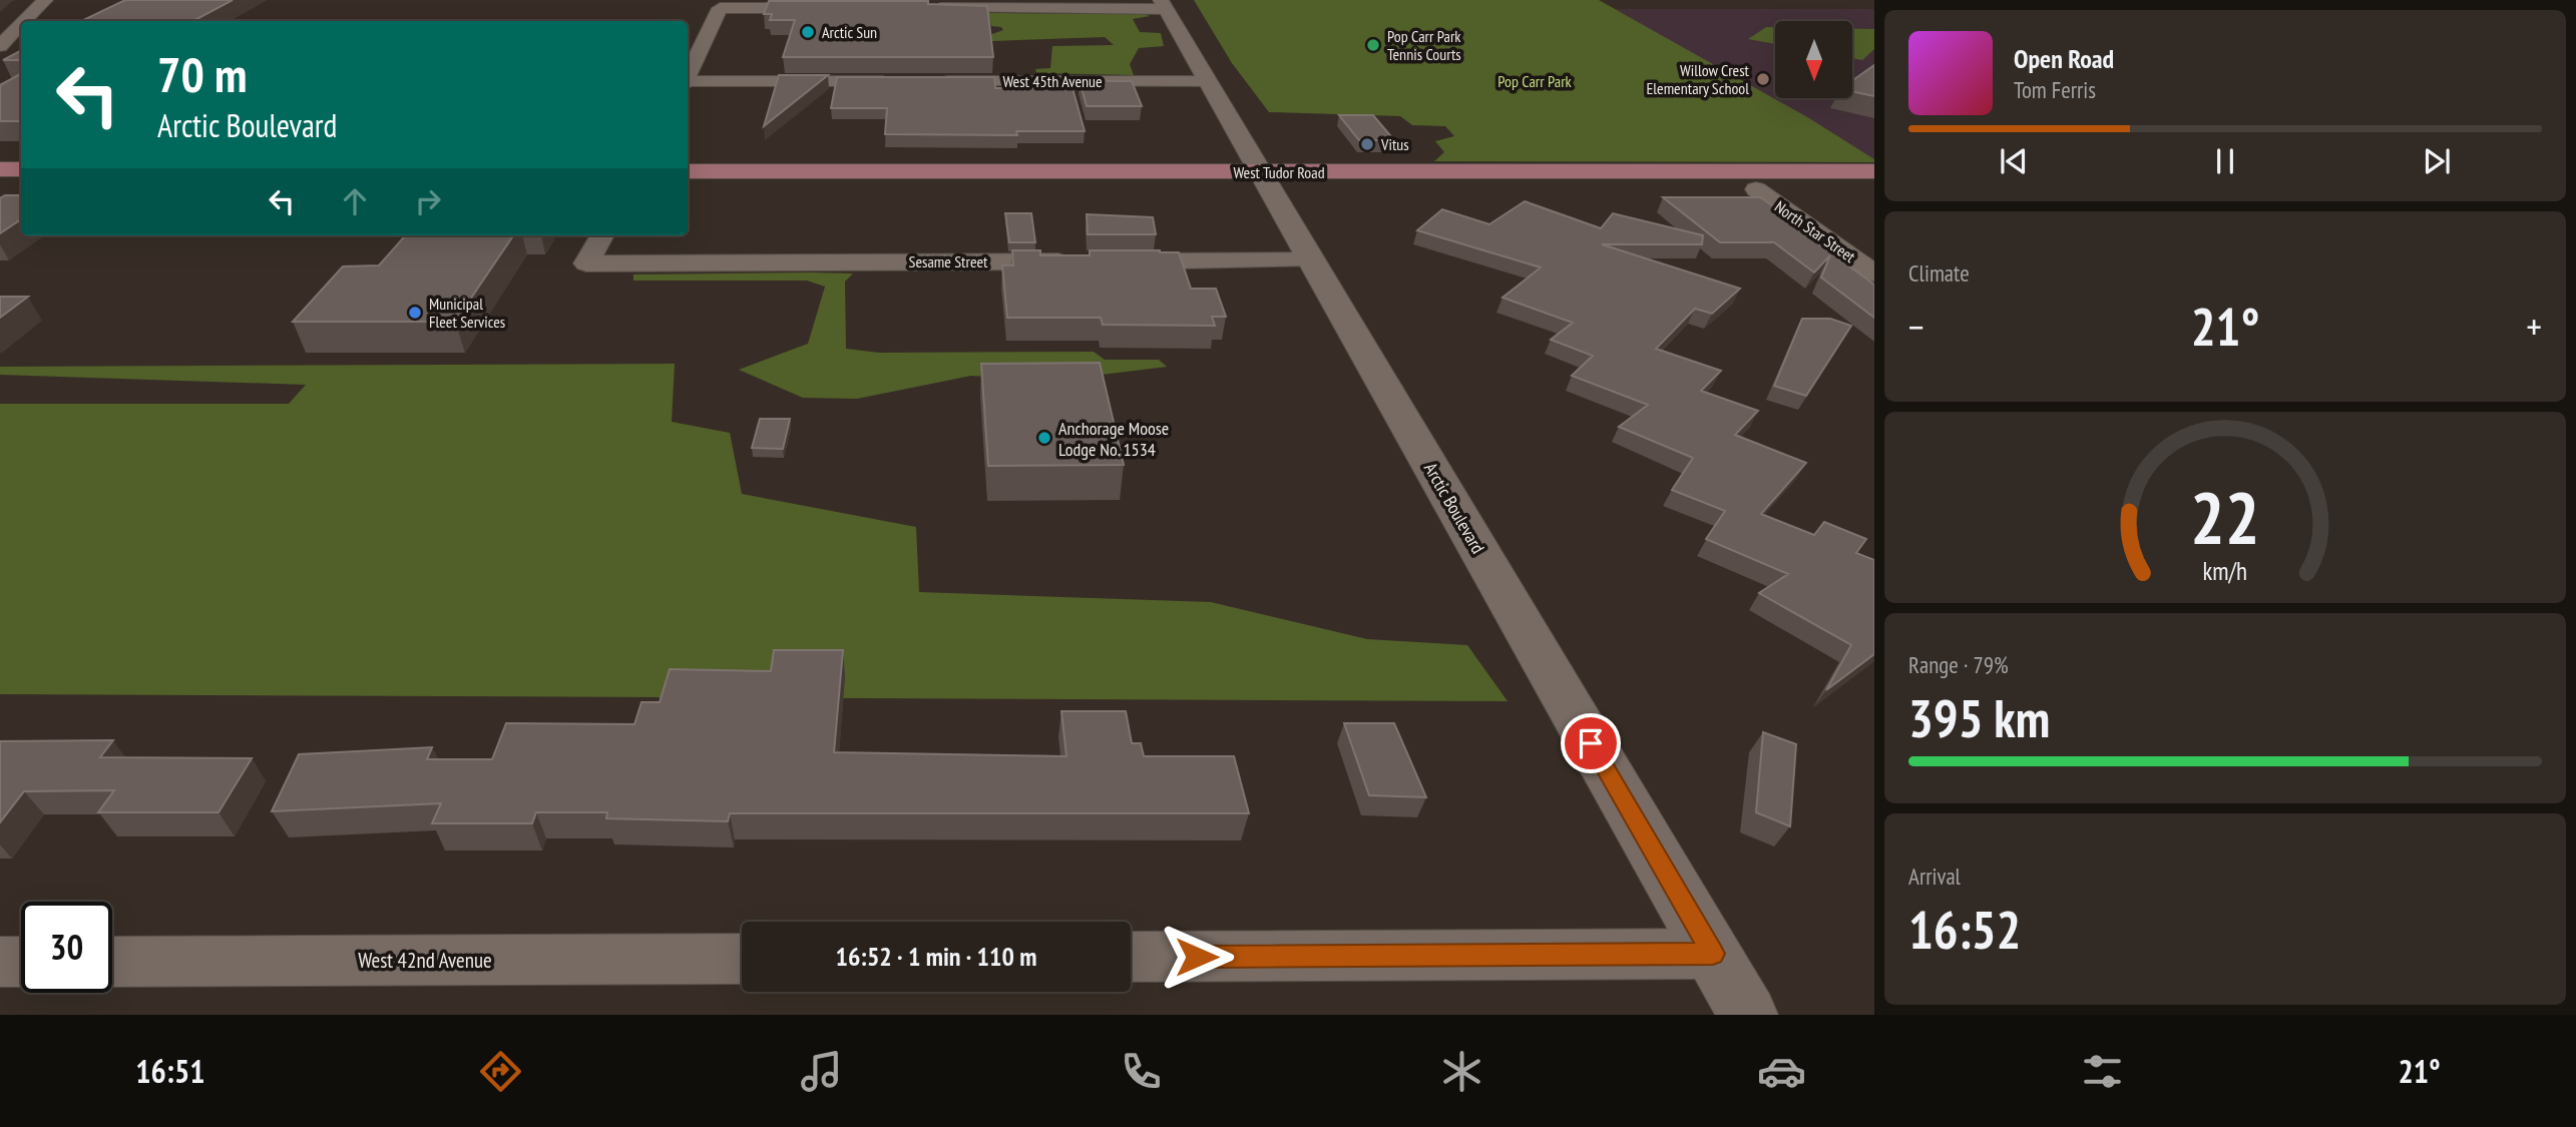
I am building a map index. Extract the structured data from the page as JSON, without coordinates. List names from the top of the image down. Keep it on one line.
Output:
{"streets":{"main road":["West Tudor Road","Arctic Boulevard"],"street":["West 45th Avenue","North Star Street","Sesame Street","West 42nd Avenue"]},"crossings":[["West 45th Avenue","Arctic Boulevard"],["West Tudor Road","North Star Street"],["West Tudor Road","Arctic Boulevard"]],"parks":["Pop Carr Park"],"places":["Arctic Sun","Pop Carr Park Tennis Courts","Willow Crest Elementary School","Vitus","Municipal Fleet Services","Anchorage Moose Lodge No. 1534"],"north":"bottom","page":{"turn":["70 m","Arctic Boulevard"],"song":["Open Road","Tom Ferris"],"tile":["Climate",["Range · 79%","395 km"],["Arrival","16:52"]],"heat":["−","21°","+"],"limit":"30","trip":"16:52 · 1 min · 110 m","tabs":["16:51","21°"],"gauge":["22","km/h"]}}
